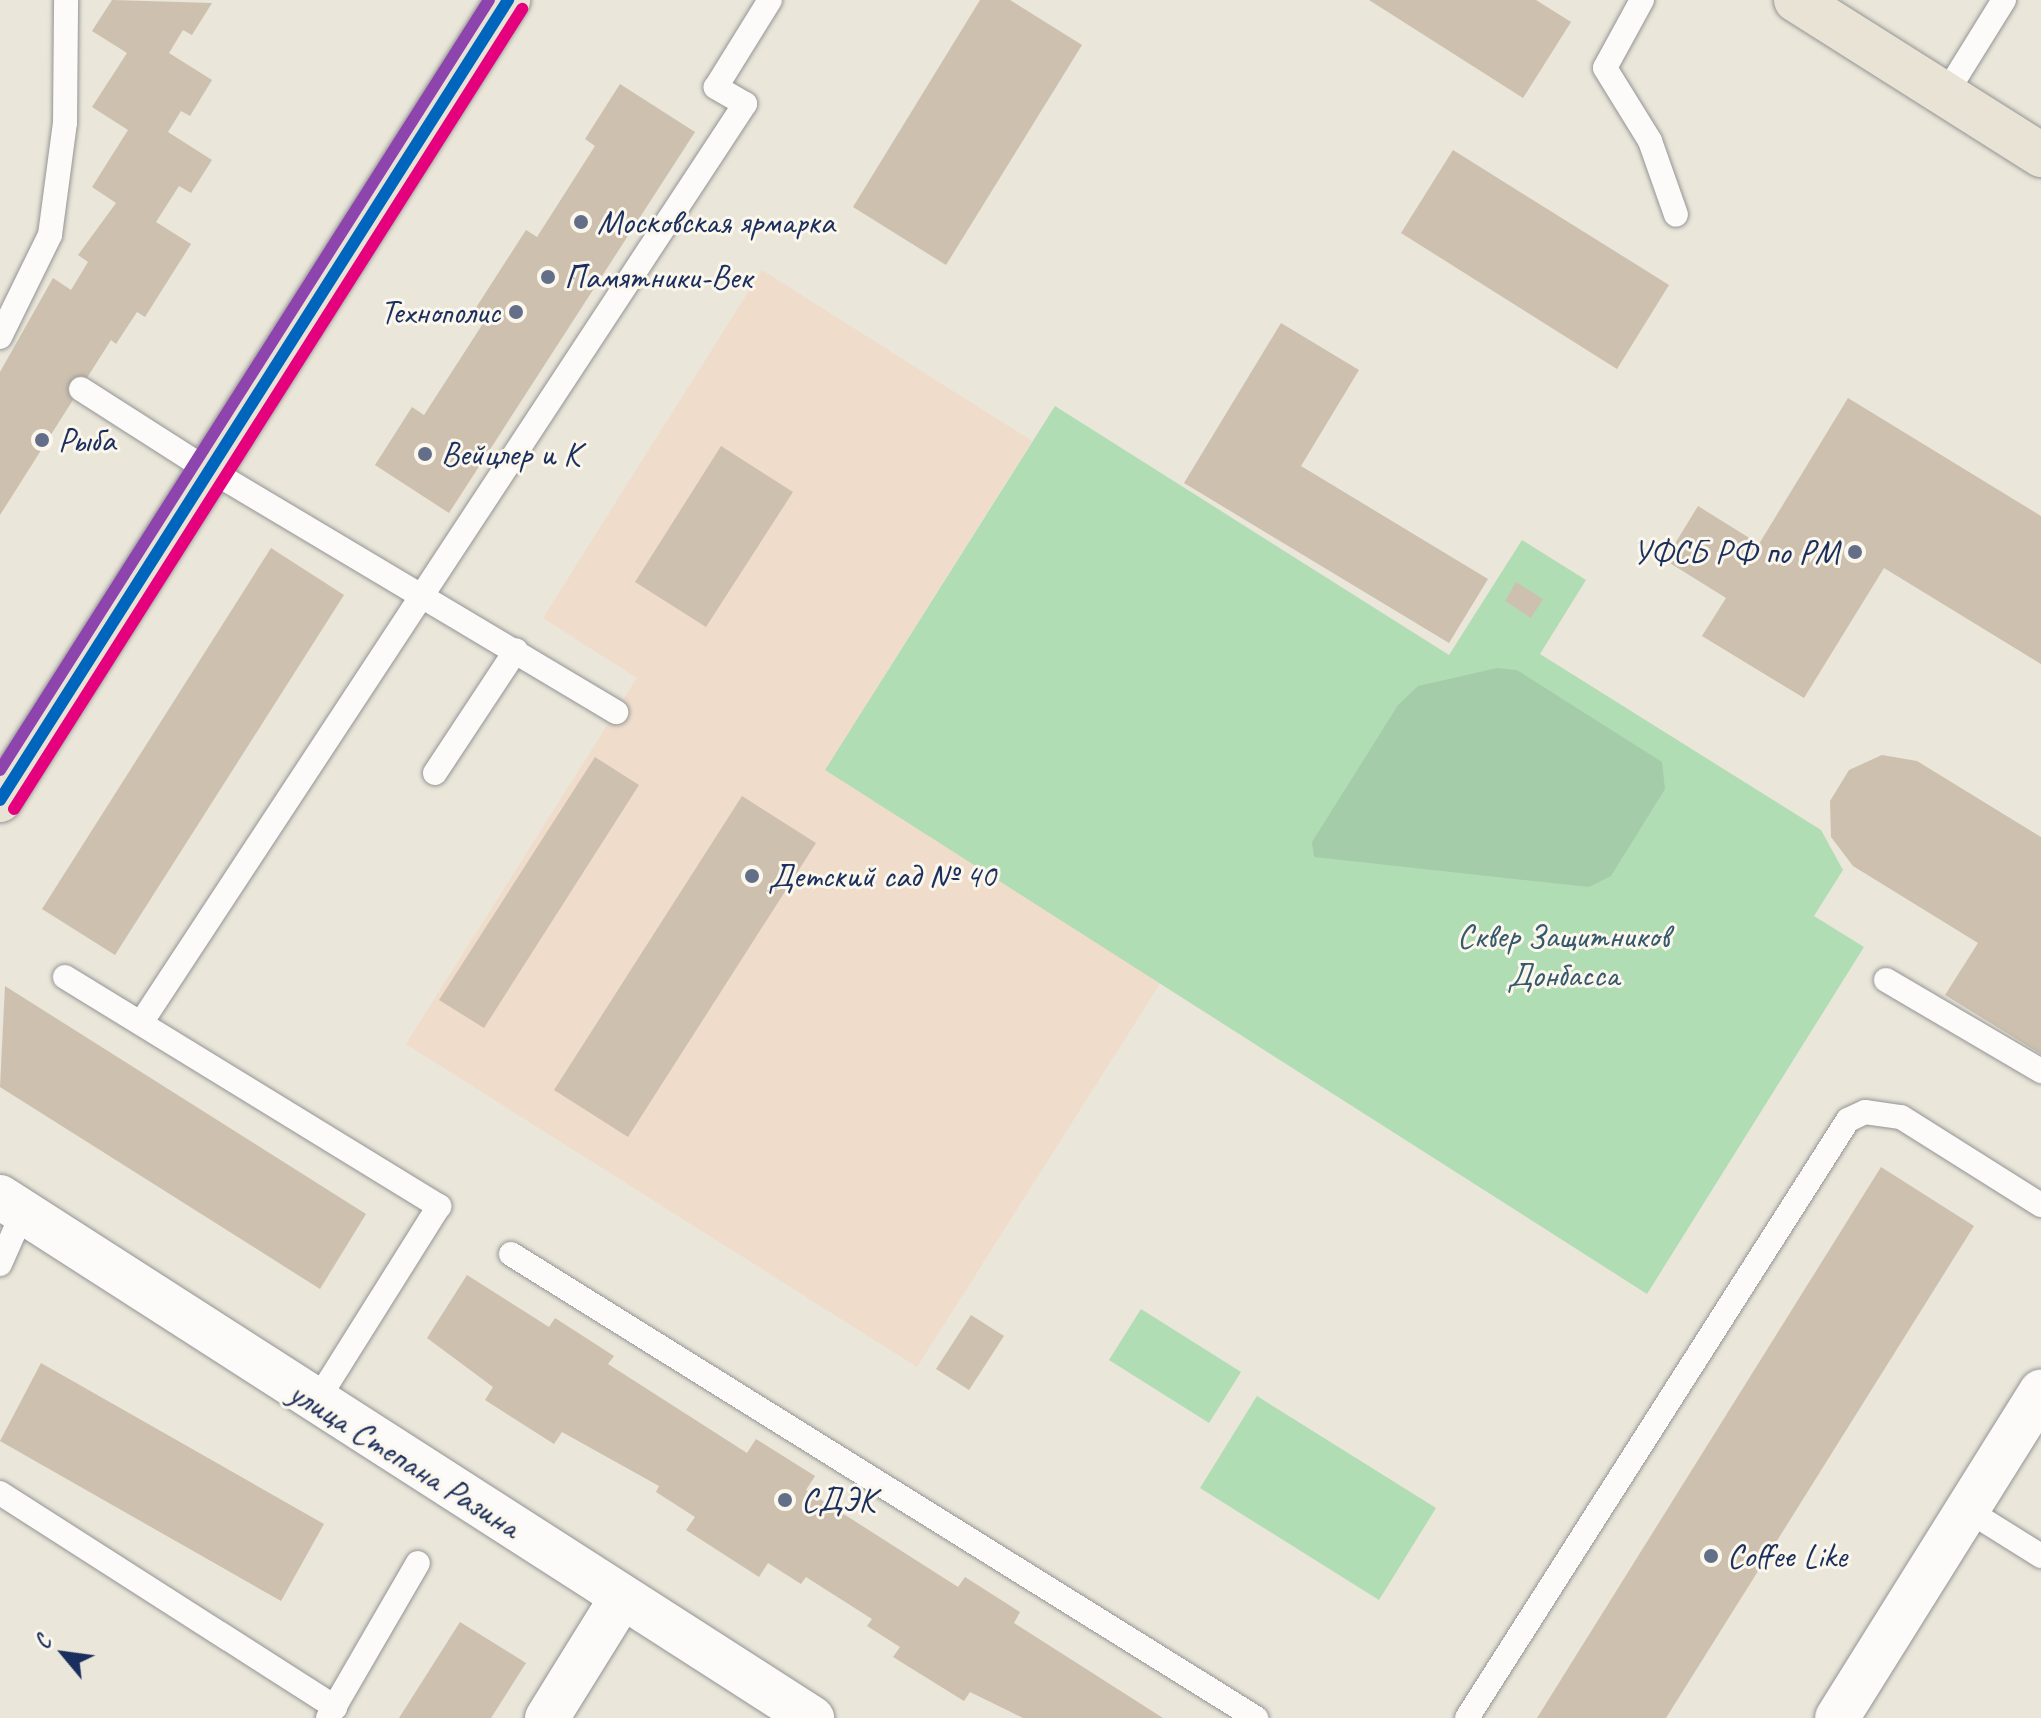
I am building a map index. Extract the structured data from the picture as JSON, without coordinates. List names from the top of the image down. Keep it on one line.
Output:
{"streets":{"street":["улица Степана Разина"]},"parks":["Сквер Защитников Донбасса"],"places":["Московская ярмарка","Памятники-Век","Технополис","Рыба","Вейцлер и К","УФСБ РФ по РМ","Детский сад № 40","СДЭК","Coffee Like"],"north":"top left"}
